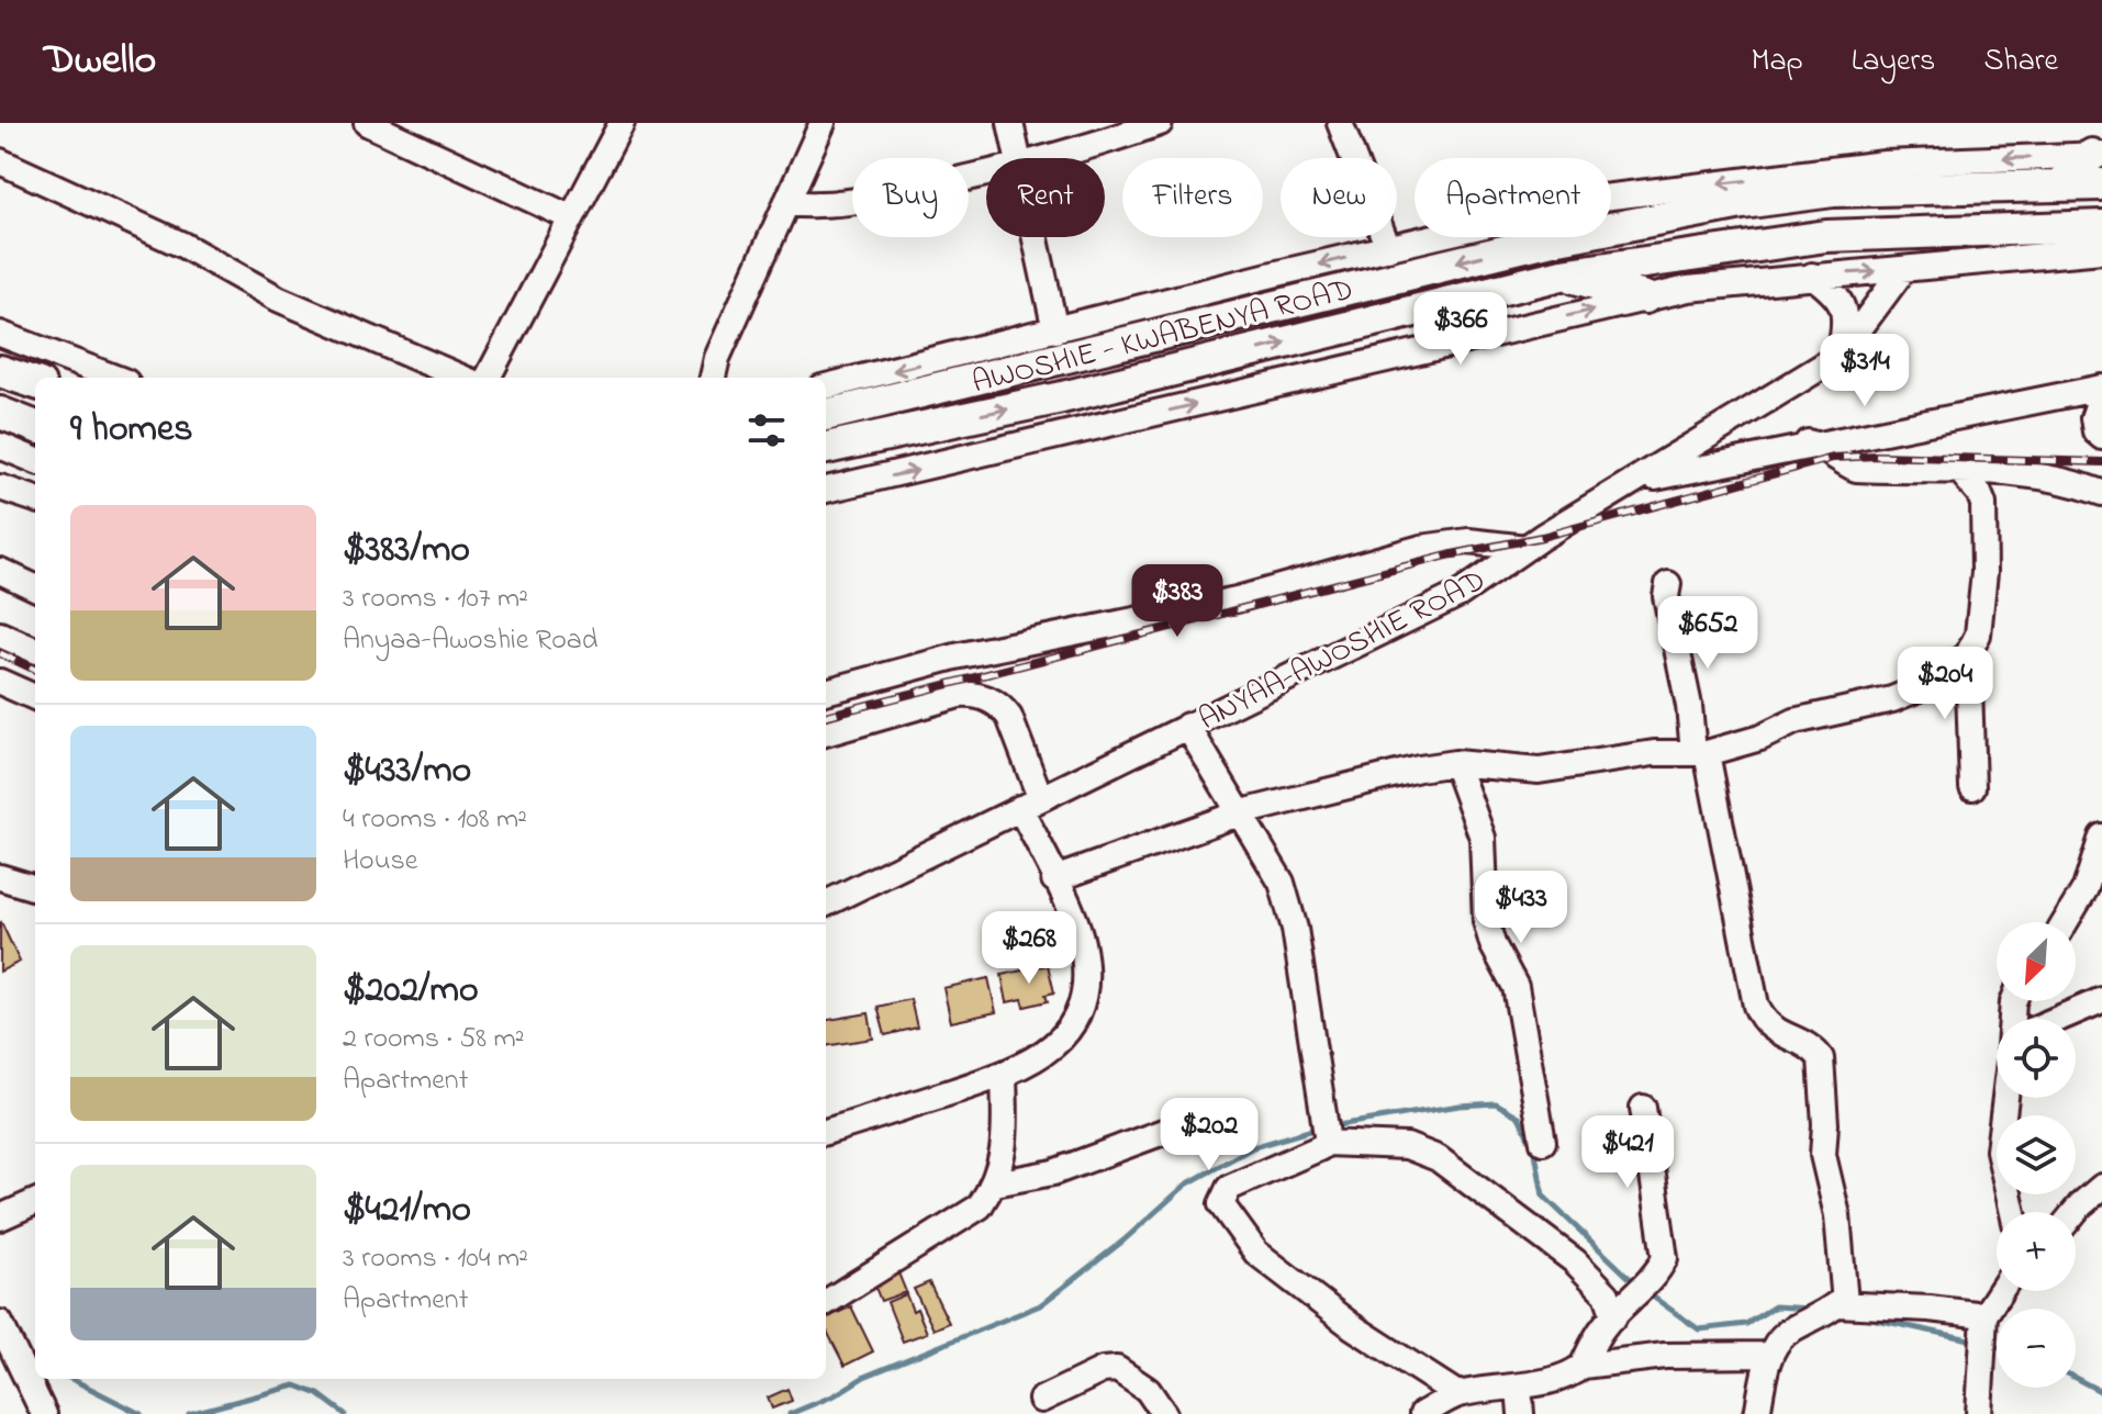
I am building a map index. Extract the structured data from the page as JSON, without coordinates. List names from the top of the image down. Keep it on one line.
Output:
{"streets":{"main road":["AWOSHIE - KWABENYA ROAD"],"street":["ANYAA-AWOSHIE ROAD"]},"north":"bottom left","page":{"header":"Dwello","nav":["Map","Layers","Share"],"chip":["Buy","Rent","Filters","New","Apartment"],"price":["$366","$314","$383","$652","$204","$433","$268","$202","$421"],"heading":"9 homes","list":[{"name":"$383/mo","note":"3 rooms · 107 m² · Anyaa-Awoshie Road"},{"name":"$433/mo","note":"4 rooms · 108 m² · House"},{"name":"$202/mo","note":"2 rooms · 58 m² · Apartment"},{"name":"$421/mo","note":"3 rooms · 104 m² · Apartment"}],"map_buttons":["+","−"]}}
